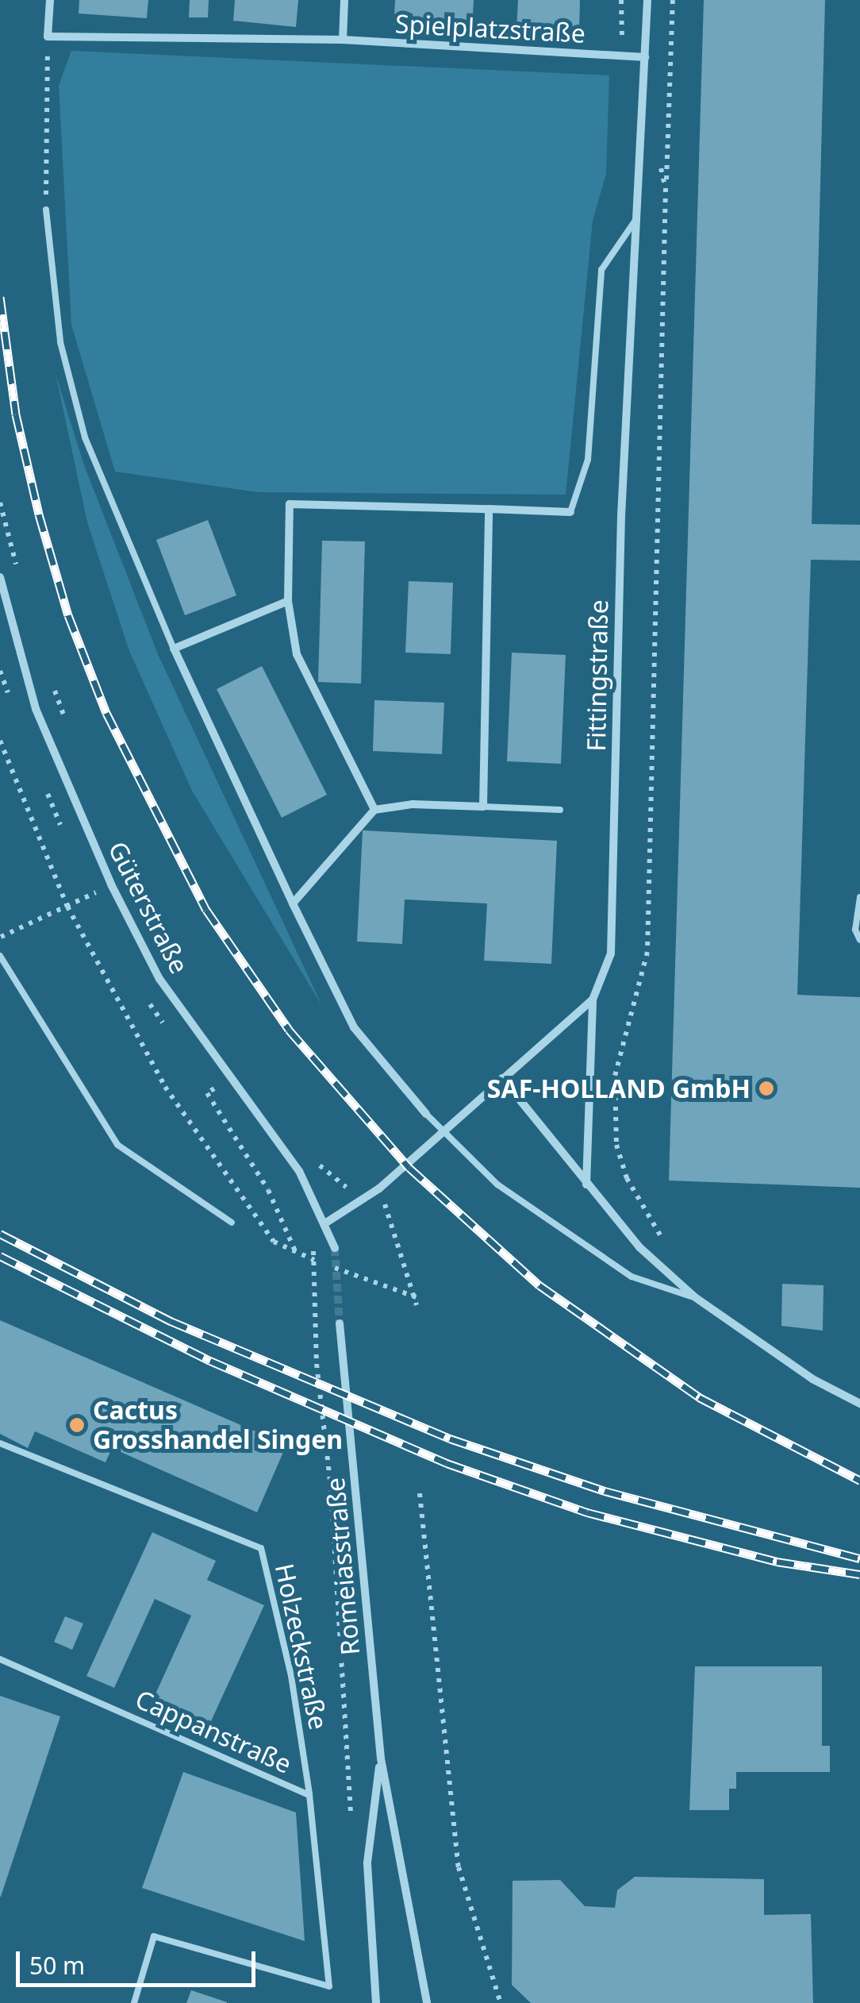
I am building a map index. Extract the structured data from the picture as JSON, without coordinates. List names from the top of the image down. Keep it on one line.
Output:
{"streets":{"street":["Spielplatzstraße","Fittingstraße","Güterstraße","Romeiasstraße"],"lane":["Holzeckstraße","Cappanstraße"]},"crossings":[["Spielplatzstraße","Fittingstraße"],["Fittingstraße","Güterstraße"],["Holzeckstraße","Cappanstraße"]],"places":["SAF-HOLLAND GmbH","Cactus Grosshandel Singen"],"scale_bar":"50 m"}
